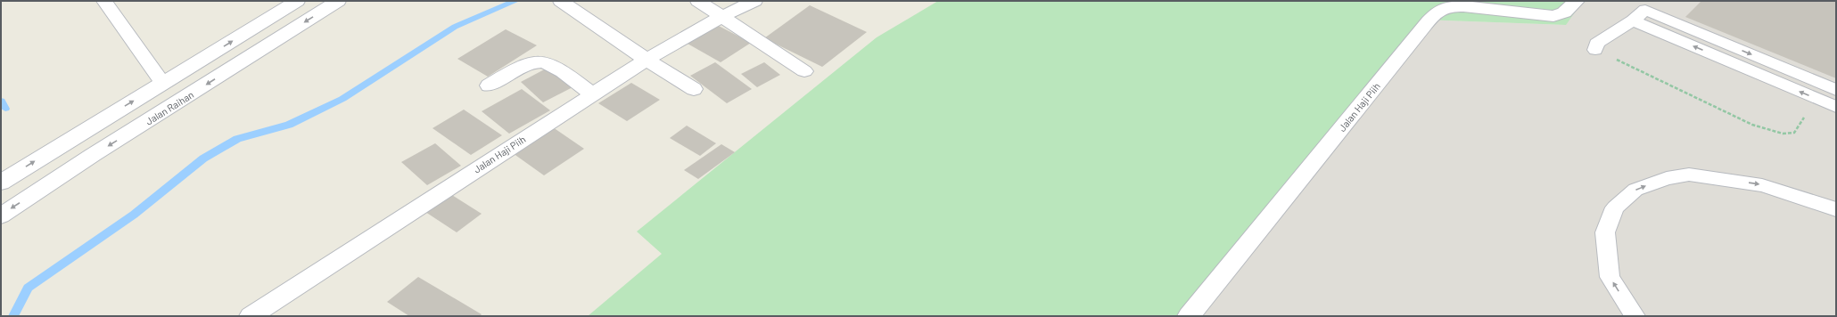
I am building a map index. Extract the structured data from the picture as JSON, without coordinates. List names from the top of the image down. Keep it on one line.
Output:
{"streets":{"street":["Jalan Haji Piih","Jalan Raihan"]}}
